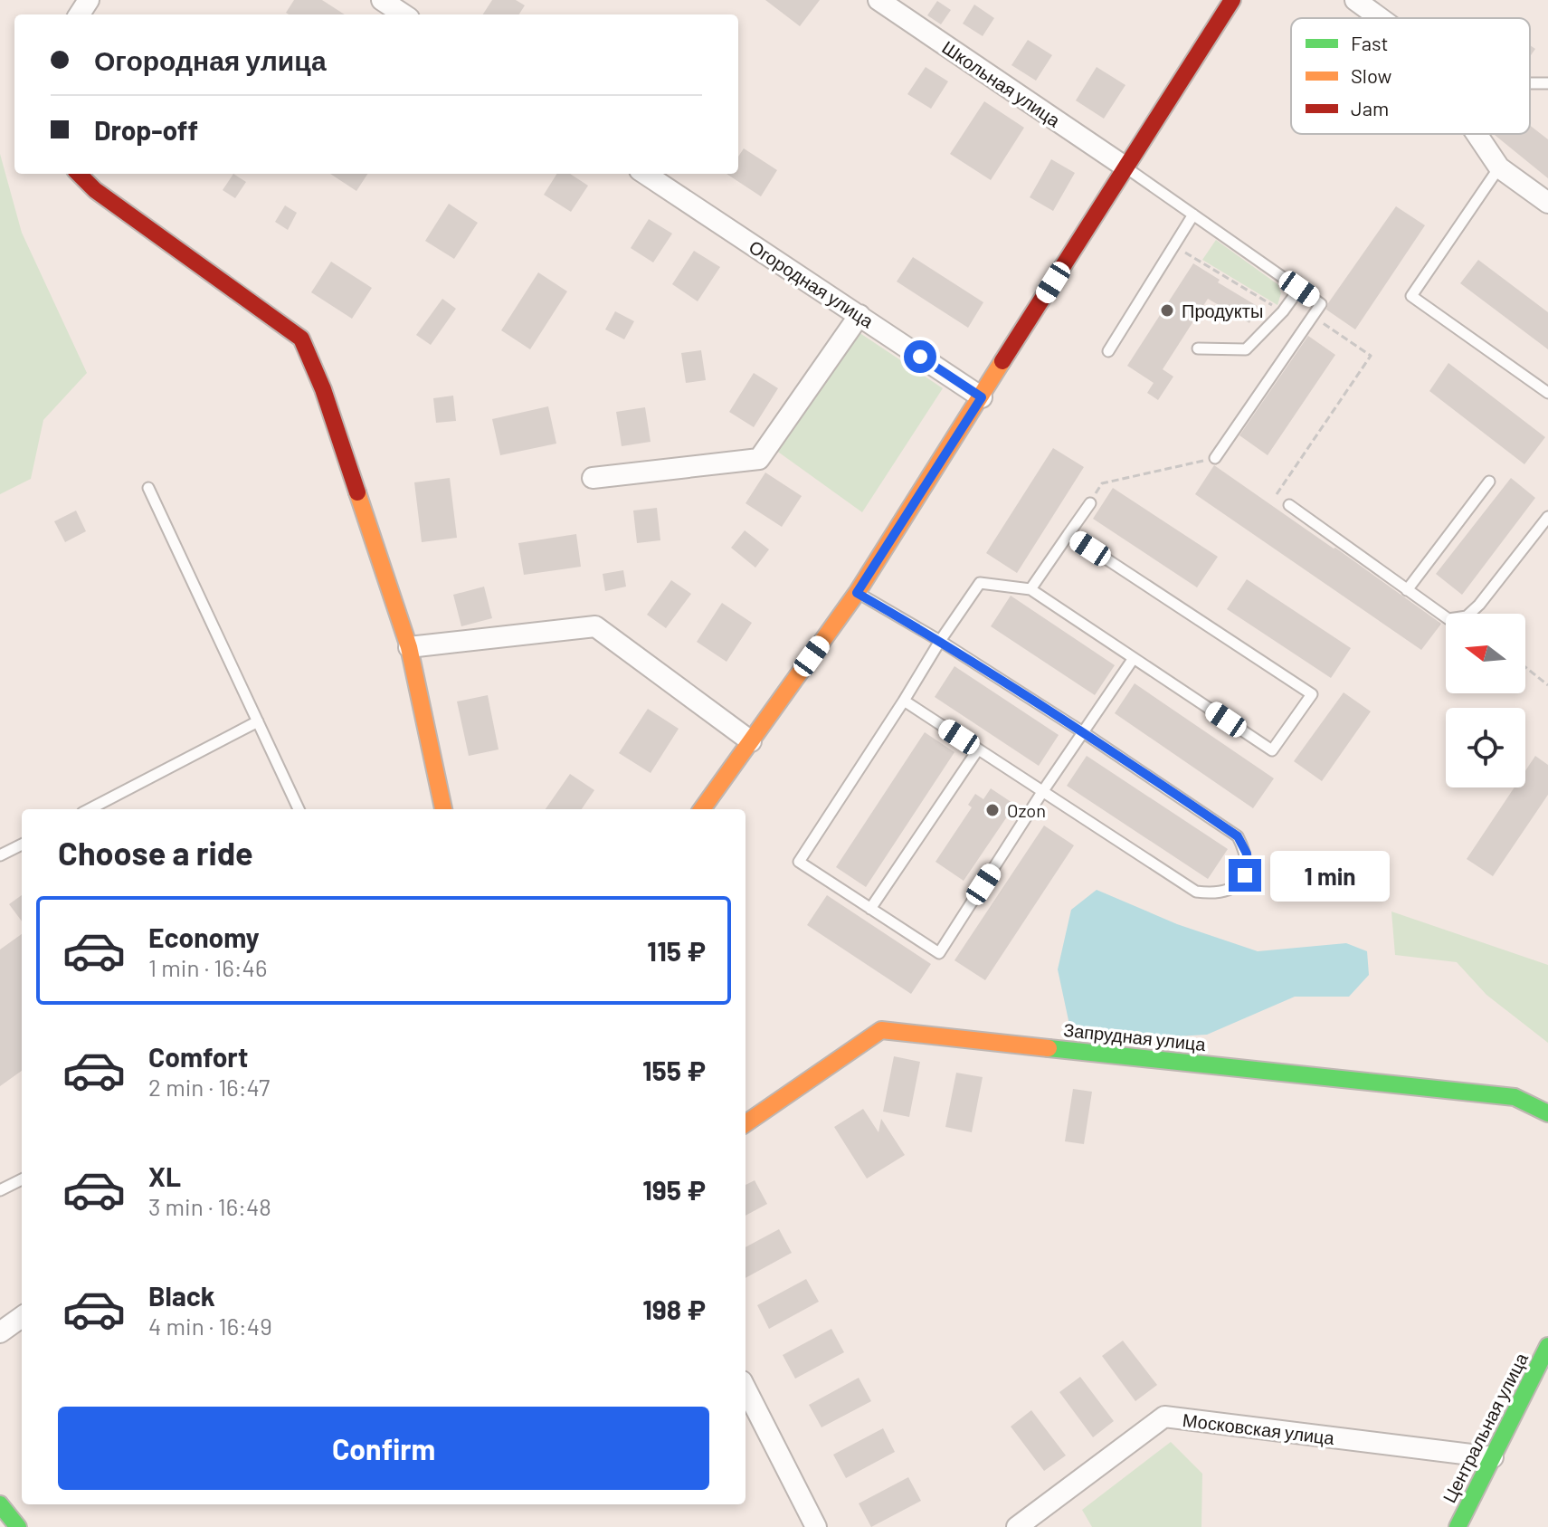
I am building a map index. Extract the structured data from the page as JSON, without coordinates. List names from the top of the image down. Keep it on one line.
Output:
{"streets":{"main road":["Запрудная улица","Центральная улица"],"street":["Школьная улица","Огородная улица","Московская улица"]},"crossings":[["Центральная улица","Московская улица"]],"places":["Продукты","Ozon"],"legend":["Fast","Slow","Jam"],"north":"left","page":{"banner":["Огородная улица","Drop-off"],"heading":"Choose a ride","bubble":"1 min","list":[{"name":"Economy","note":"1 min · 16:46","value":"115 ₽"},{"name":"Comfort","note":"2 min · 16:47","value":"155 ₽"},{"name":"XL","note":"3 min · 16:48","value":"195 ₽"},{"name":"Black","note":"4 min · 16:49","value":"198 ₽"}],"buttons":"Confirm"}}
